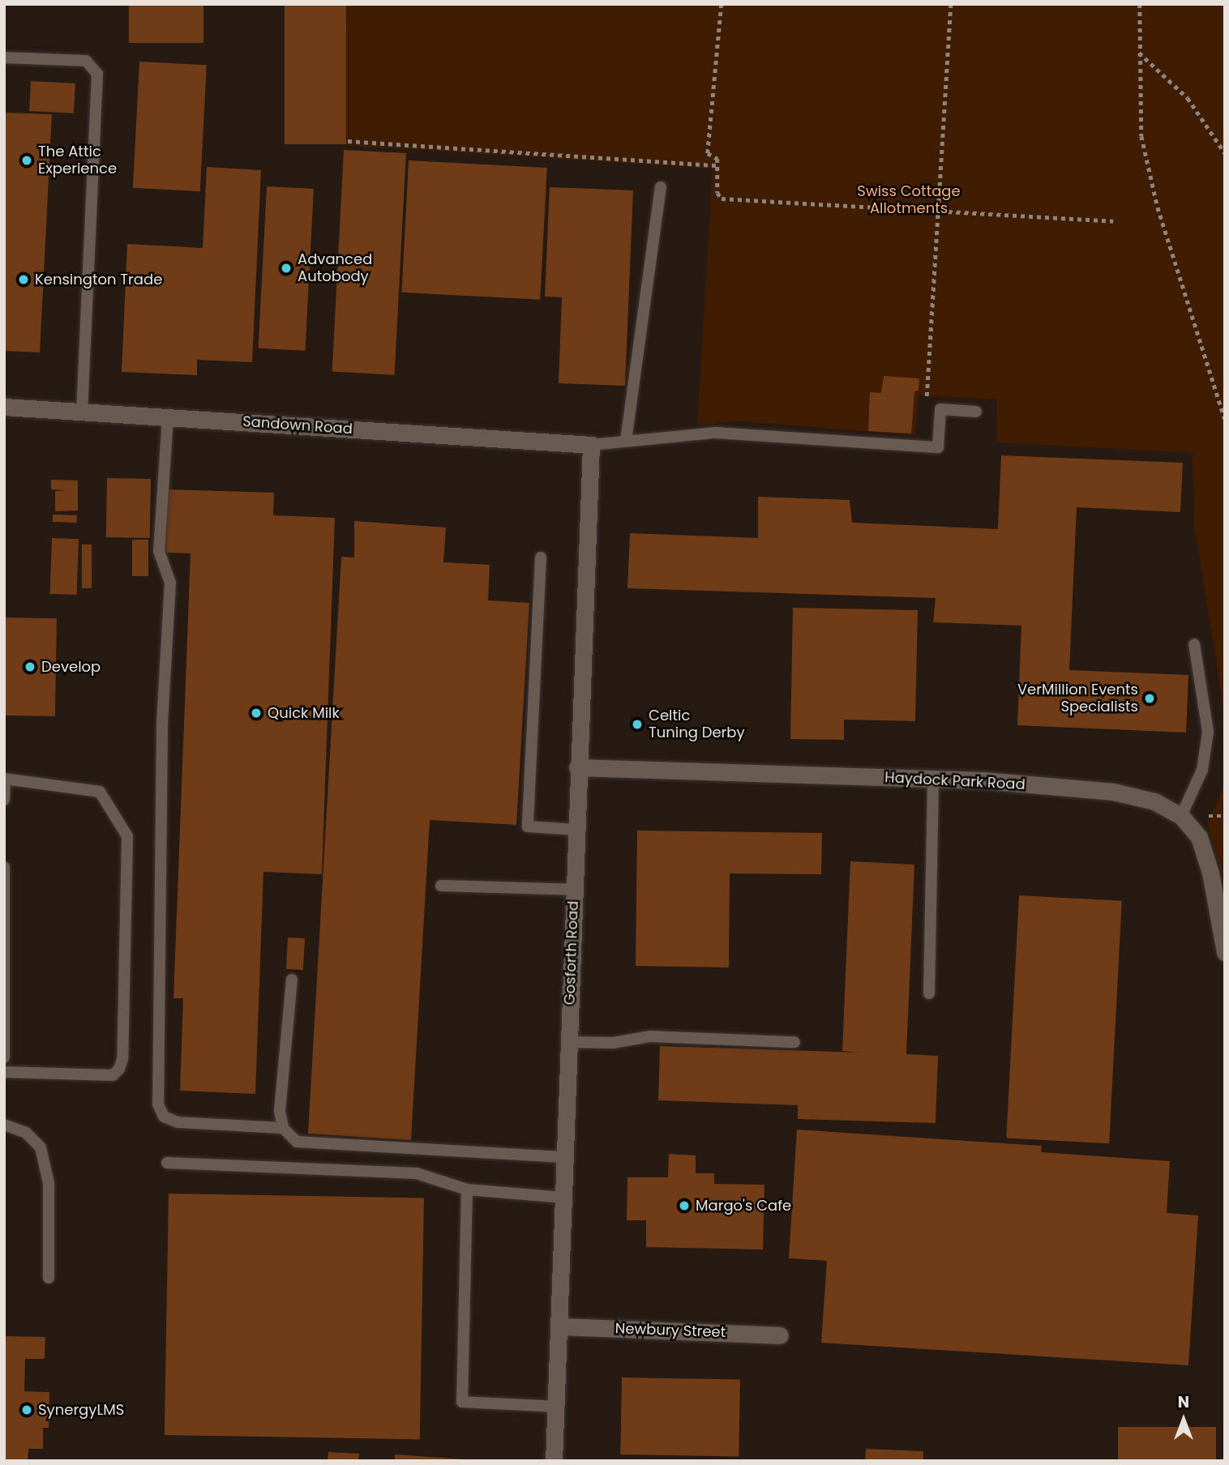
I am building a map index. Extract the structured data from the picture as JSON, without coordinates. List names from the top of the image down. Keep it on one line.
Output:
{"streets":{"street":["Sandown Road","Haydock Park Road","Gosforth Road","Newbury Street"]},"crossings":[["Sandown Road","Gosforth Road"],["Haydock Park Road","Gosforth Road"],["Gosforth Road","Newbury Street"]],"parks":["Swiss Cottage Allotments"],"places":["The Attic Experience","Advanced Autobody","Kensington Trade","Develop","VerMillion Events Specialists","Quick Milk","Celtic Tuning Derby","Margo's Cafe","SynergyLMS"],"north":"top"}
